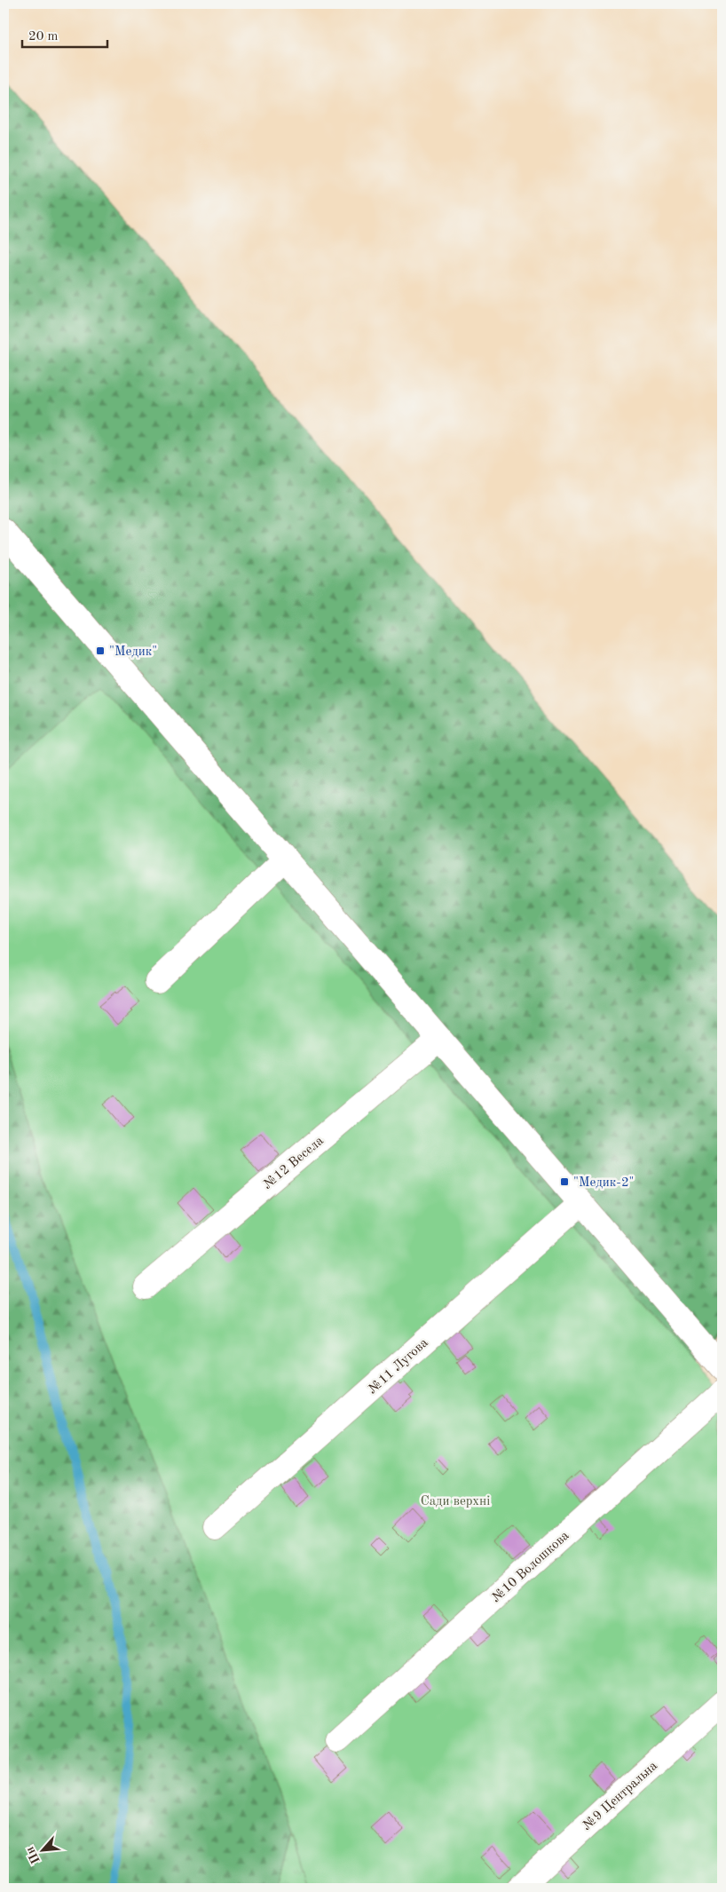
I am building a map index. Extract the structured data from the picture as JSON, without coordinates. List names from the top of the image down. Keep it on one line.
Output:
{"streets":{"street":["№12 Весела","№11 Лугова","№10 Волошкова","№9 Центральна"]},"parks":["Сади верхні"],"places":{"transit":["\"Медик\"","\"Медик-2\""]},"scale_bar":"20 m","north":"bottom left"}
